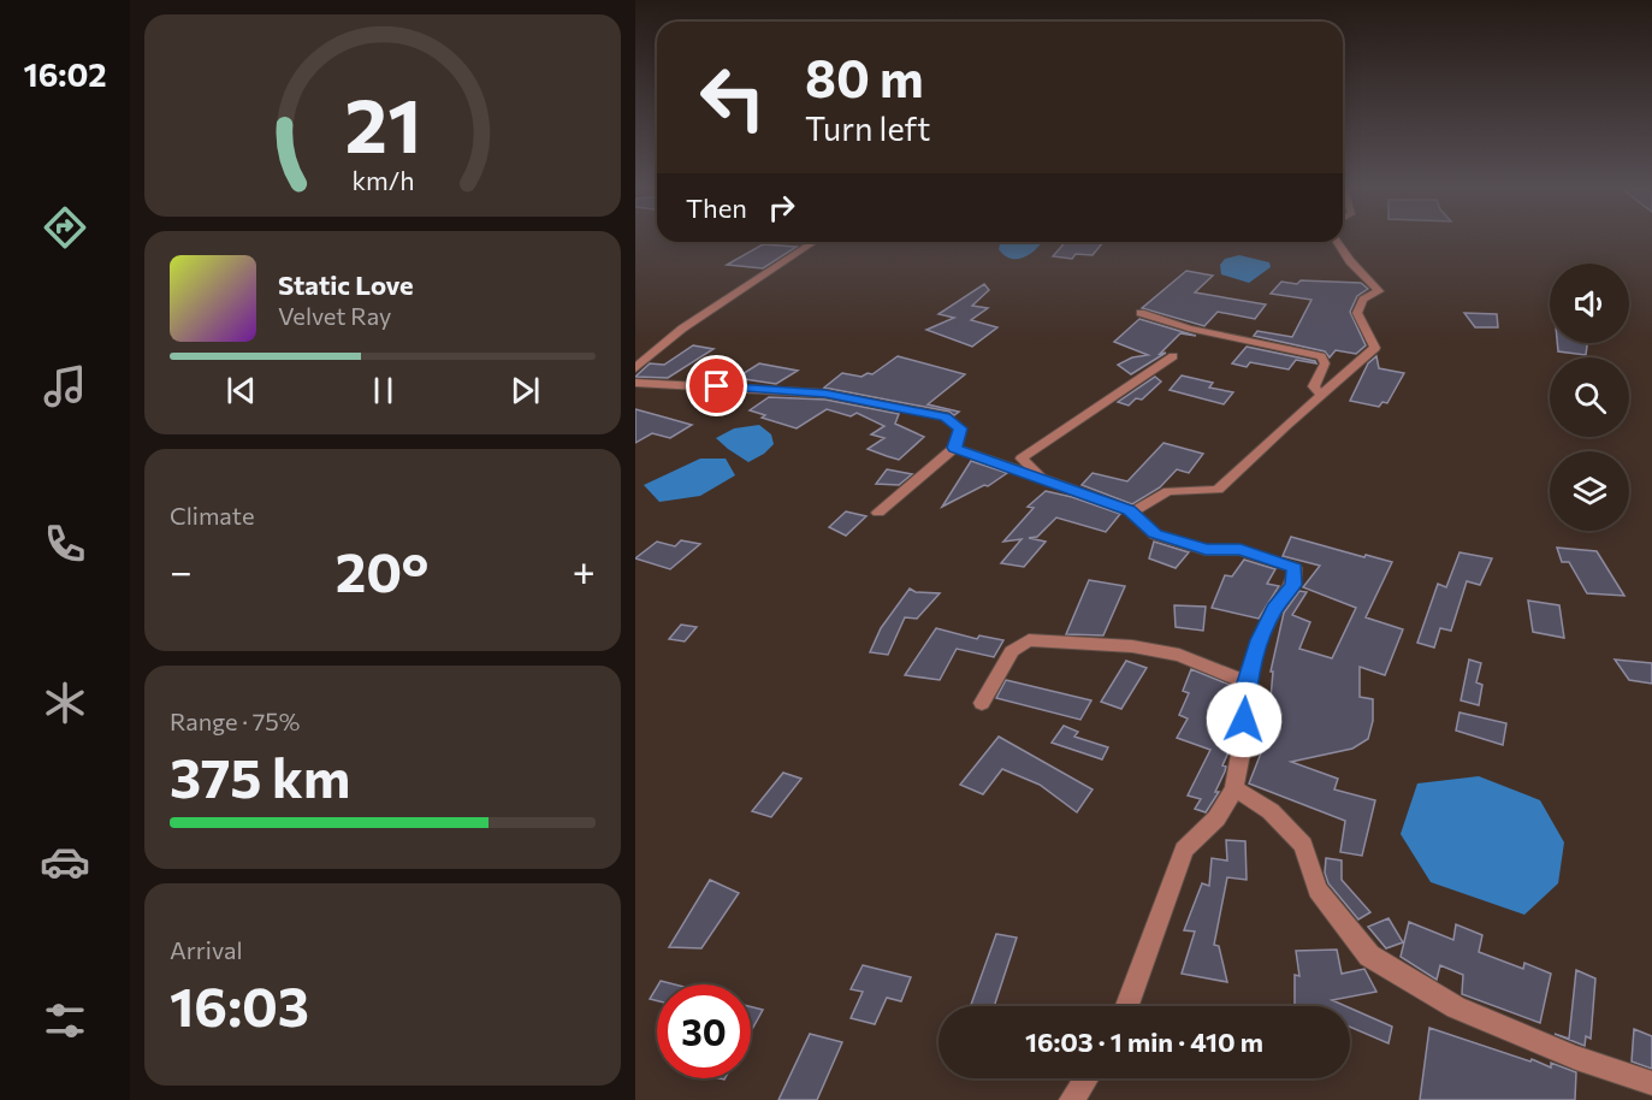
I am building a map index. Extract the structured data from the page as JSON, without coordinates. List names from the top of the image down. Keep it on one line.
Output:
{"page":{"tabs":"16:02","turn":["80 m","Turn left"],"then":"Then","song":["Static Love","Velvet Ray"],"tile":["Climate",["Range · 75%","375 km"],["Arrival","16:03"]],"heat":["−","20°","+"],"limit":"30","trip":"16:03 · 1 min · 410 m","gauge":["21","km/h"]}}
